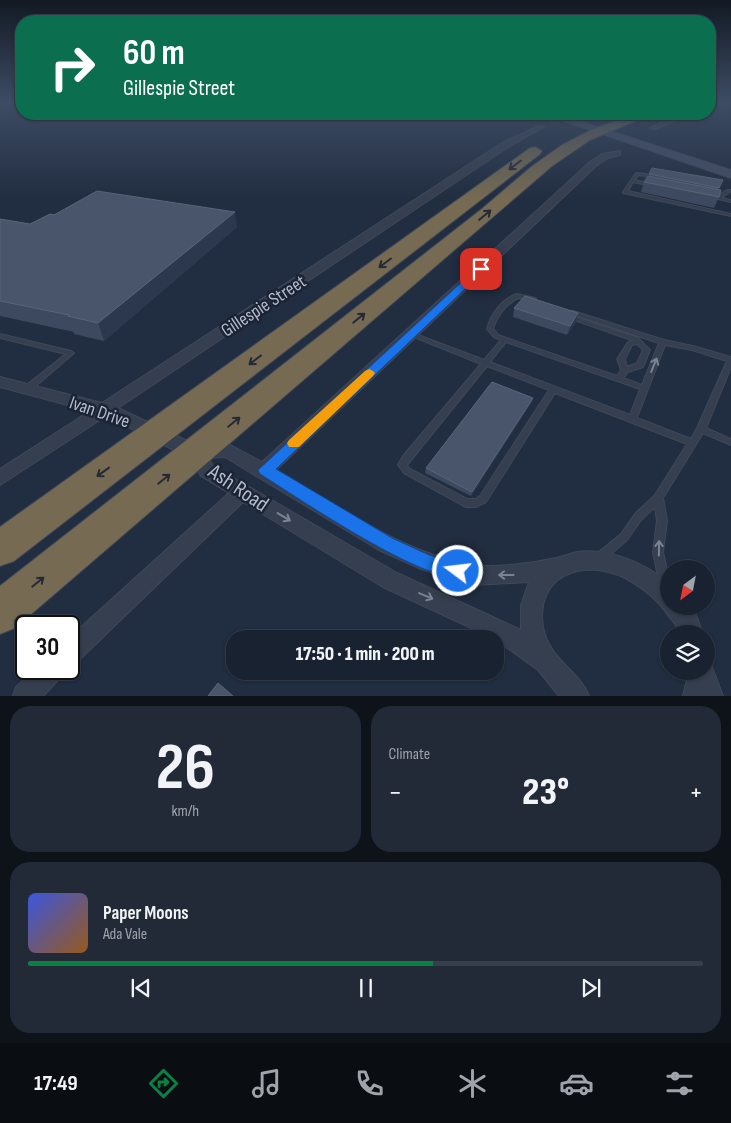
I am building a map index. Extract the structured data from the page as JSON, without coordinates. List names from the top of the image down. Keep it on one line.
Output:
{"streets":{"street":["Gillespie Street","Ivan Drive","Ash Road"]},"crossings":[["Gillespie Street","Ivan Drive"],["Ivan Drive","Ash Road"]],"north":"bottom left","page":{"turn":["60 m","Gillespie Street"],"limit":"30","trip":"17:50 · 1 min · 200 m","tile":[["26","km/h"],"Climate"],"heat":["−","23°","+"],"song":["Paper Moons","Ada Vale"],"tabs":"17:49"}}
